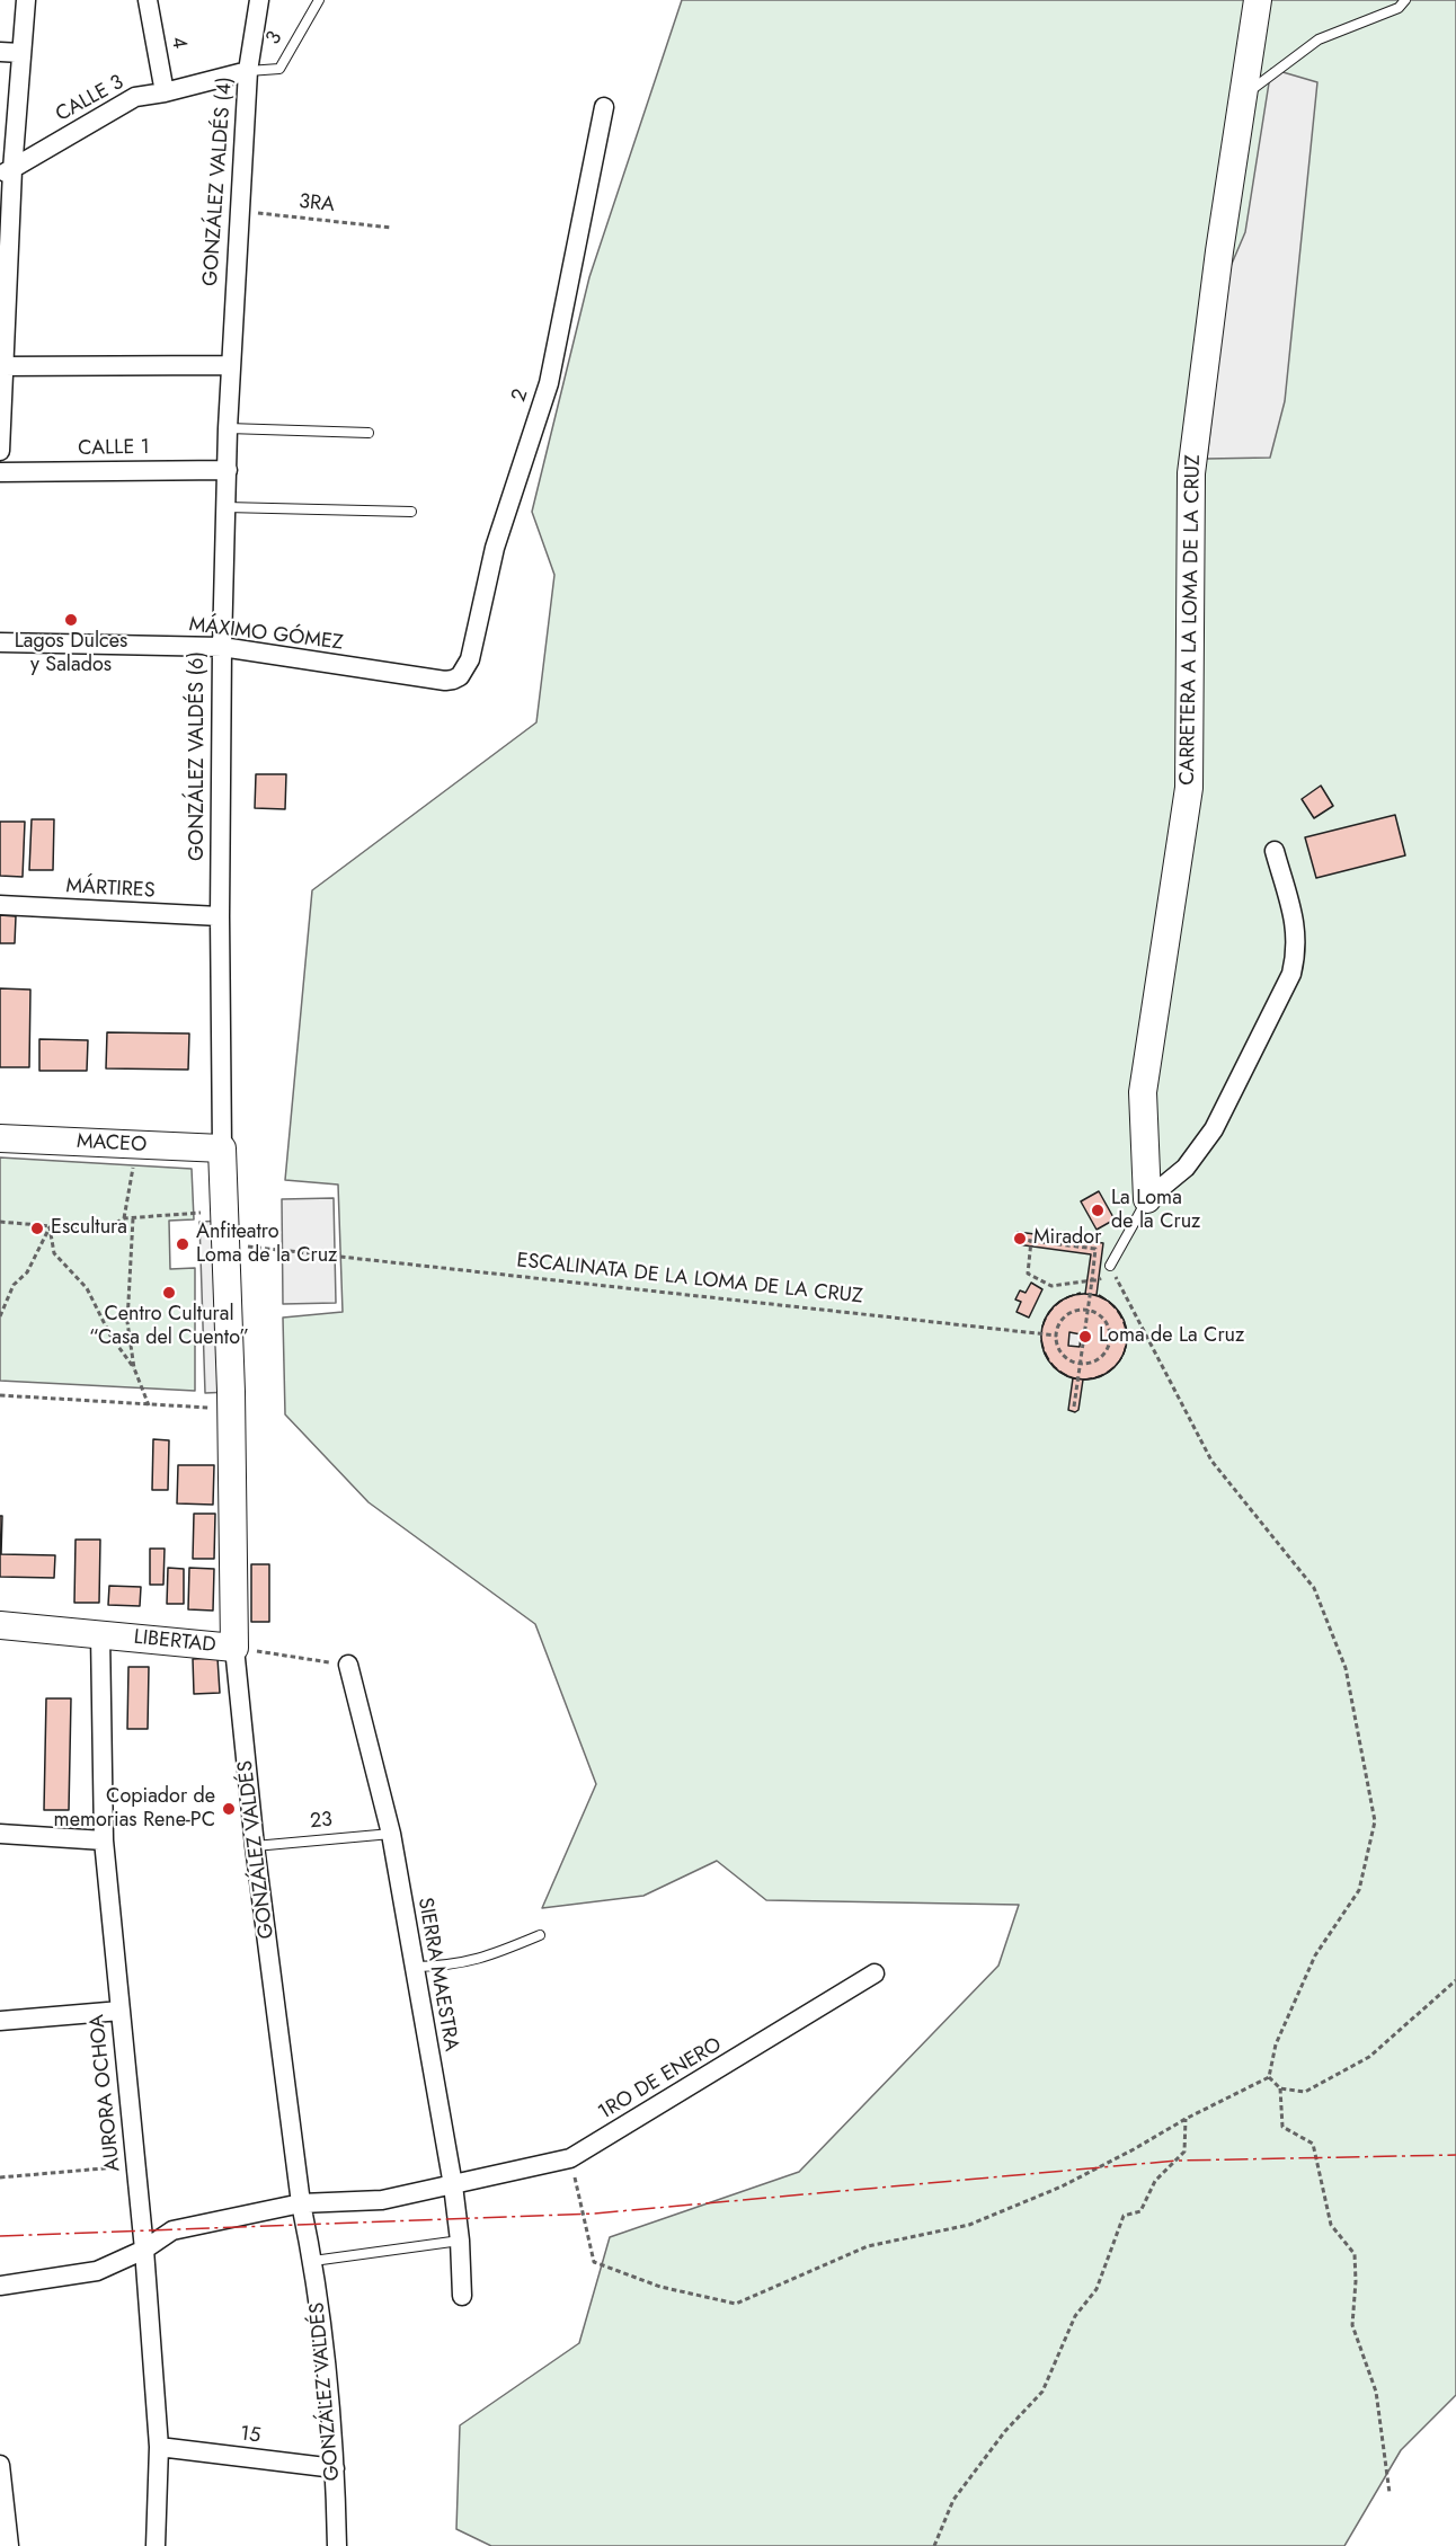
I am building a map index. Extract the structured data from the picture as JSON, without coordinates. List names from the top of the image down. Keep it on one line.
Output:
{"streets":{"street":["4","CALLE 3","GONZÁLEZ VALDÉS (4)","2","CALLE 1","CARRETERA A LA LOMA DE LA CRUZ","MÁXIMO GÓMEZ","GONZÁLEZ VALDÉS (6)","MÁRTIRES","MACEO","LIBERTAD","GONZÁLEZ VALDÉS","SIERRA MAESTRA","1RO DE ENERO","AURORA OCHOA","15"],"lane":["3","23"],"path":["3RA","ESCALINATA DE LA LOMA DE LA CRUZ"]},"crossings":[["3","CALLE 3"],["3","GONZÁLEZ VALDÉS (4)"],["4","CALLE 3"],["CALLE 3","GONZÁLEZ VALDÉS (4)"],["GONZÁLEZ VALDÉS (4)","3RA"],["GONZÁLEZ VALDÉS (4)","GONZÁLEZ VALDÉS (6)"],["2","MÁXIMO GÓMEZ"],["CALLE 1","GONZÁLEZ VALDÉS (6)"],["MÁXIMO GÓMEZ","GONZÁLEZ VALDÉS (6)"],["GONZÁLEZ VALDÉS (6)","MÁRTIRES"],["GONZÁLEZ VALDÉS (6)","MACEO"],["GONZÁLEZ VALDÉS (6)","GONZÁLEZ VALDÉS"],["MACEO","GONZÁLEZ VALDÉS"],["ESCALINATA DE LA LOMA DE LA CRUZ","GONZÁLEZ VALDÉS"],["LIBERTAD","GONZÁLEZ VALDÉS"],["LIBERTAD","SIERRA MAESTRA"],["LIBERTAD","AURORA OCHOA"],["23","GONZÁLEZ VALDÉS"],["23","SIERRA MAESTRA"],["GONZÁLEZ VALDÉS","1RO DE ENERO"],["GONZÁLEZ VALDÉS","15"],["SIERRA MAESTRA","1RO DE ENERO"],["1RO DE ENERO","AURORA OCHOA"],["AURORA OCHOA","15"]],"places":["Lagos Dulces y Salados","La Loma de la Cruz","Escultura","Mirador","Anfiteatro Loma de la Cruz","Centro Cultural “Casa del Cuento”","Loma de La Cruz","Copiador de memorias Rene-PC"]}
